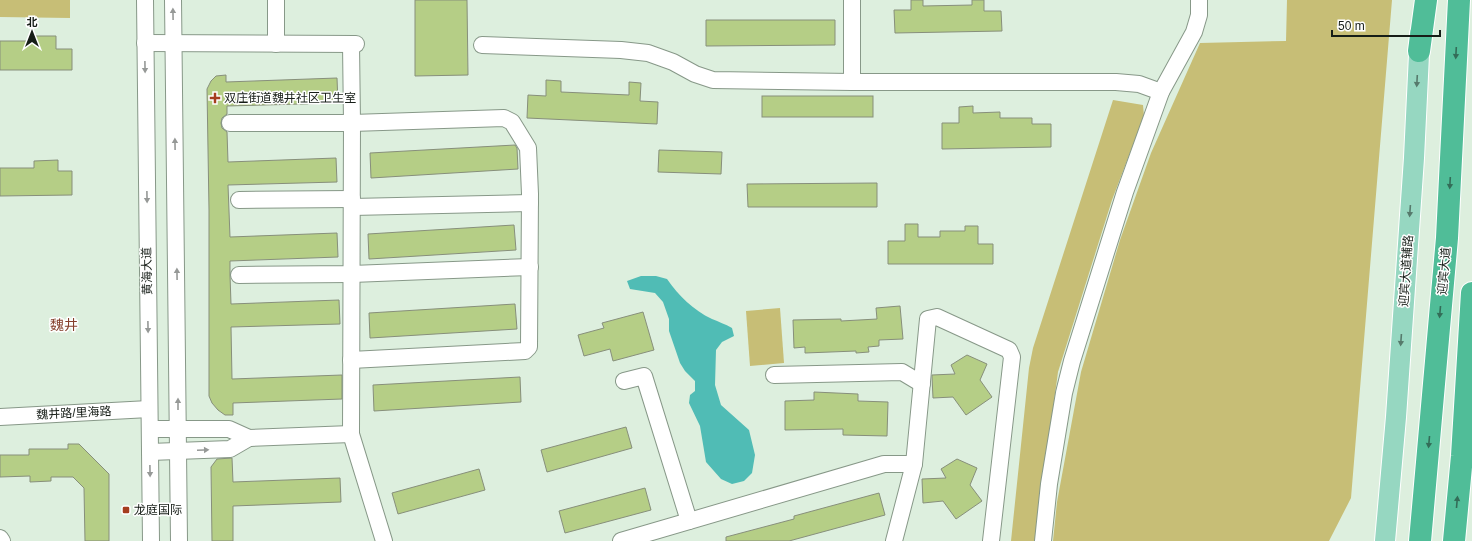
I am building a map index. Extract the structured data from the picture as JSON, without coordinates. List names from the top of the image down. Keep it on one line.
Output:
{"streets":{"highway":["迎宾大道"],"main road":["迎宾大道辅路"],"street":["黄海大道","魏井路/里海路"]},"crossings":[["黄海大道","魏井路/里海路"]],"one_way":["迎宾大道辅路"],"districts":["魏井"],"places":{"health":["双庄街道魏井社区卫生室"],"transit":["龙庭国际"]},"scale_bar":"50 m","north":"top"}
